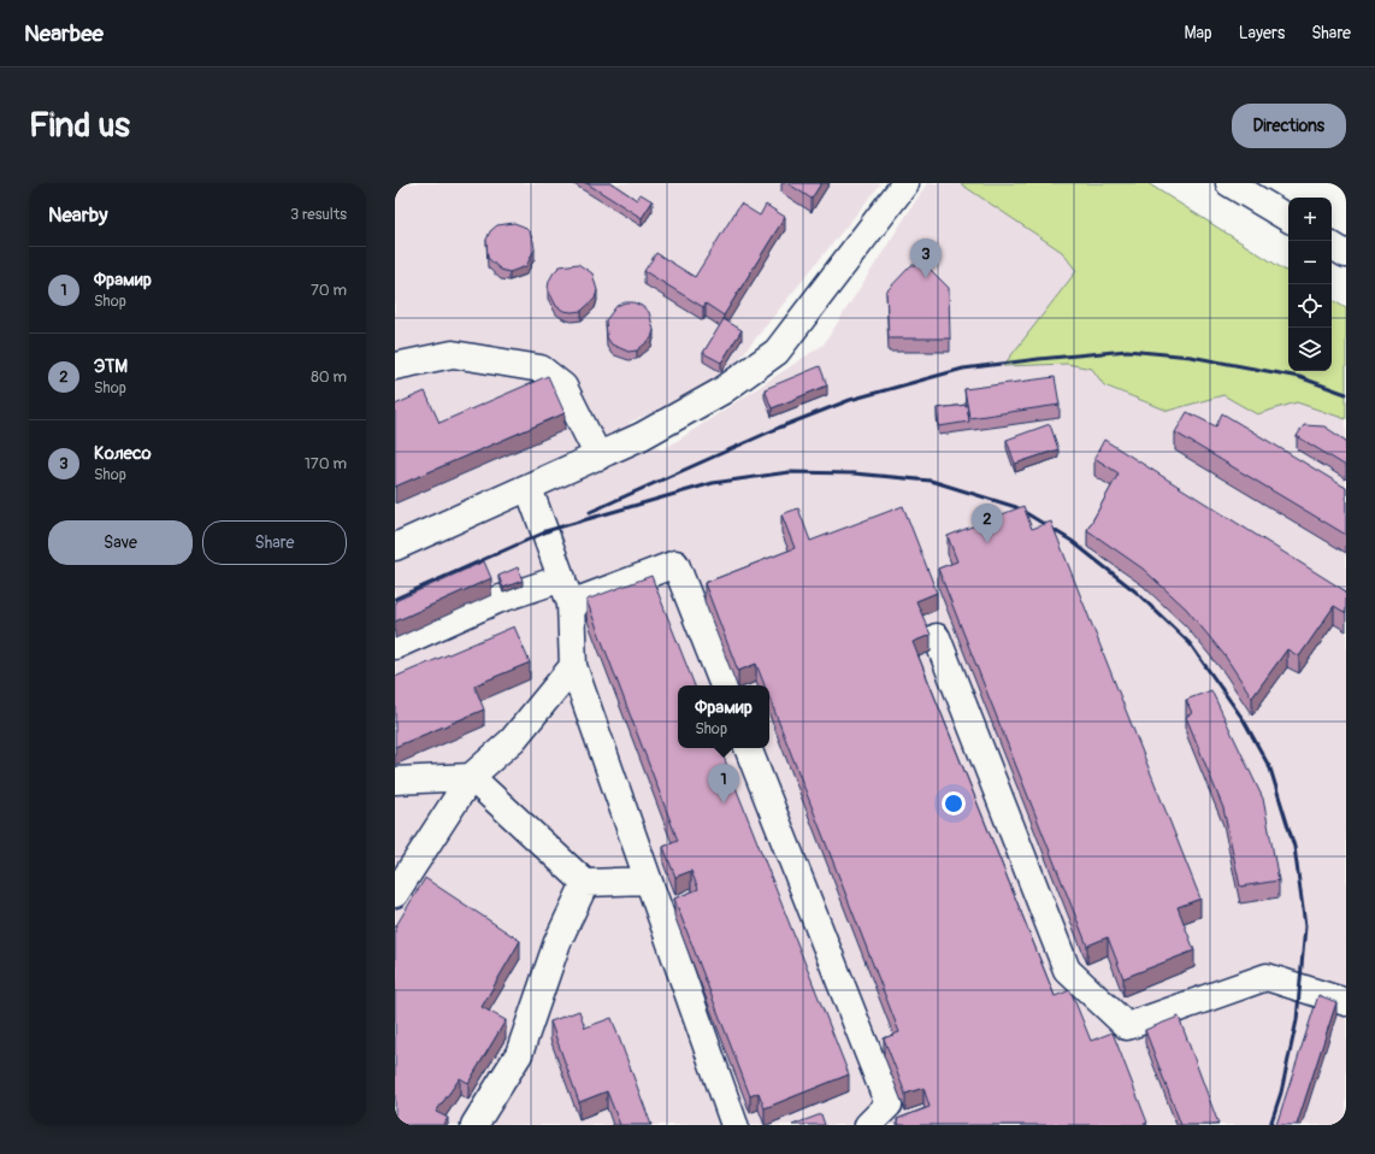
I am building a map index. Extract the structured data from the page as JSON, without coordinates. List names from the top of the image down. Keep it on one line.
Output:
{"page":{"header":"Nearbee","nav":["Map","Layers","Share"],"buttons":["Directions",["Save","Share"]],"title":"Find us","heading":["Nearby","3 results"],"map_buttons":["+","−"],"pins":["3","2","1"],"list":[{"mark":"1","name":"Фрамир","note":"Shop","value":"70 m"},{"mark":"2","name":"ЭТМ","note":"Shop","value":"80 m"},{"mark":"3","name":"Колесо","note":"Shop","value":"170 m"}],"popup":["Фрамир","Shop"]}}
